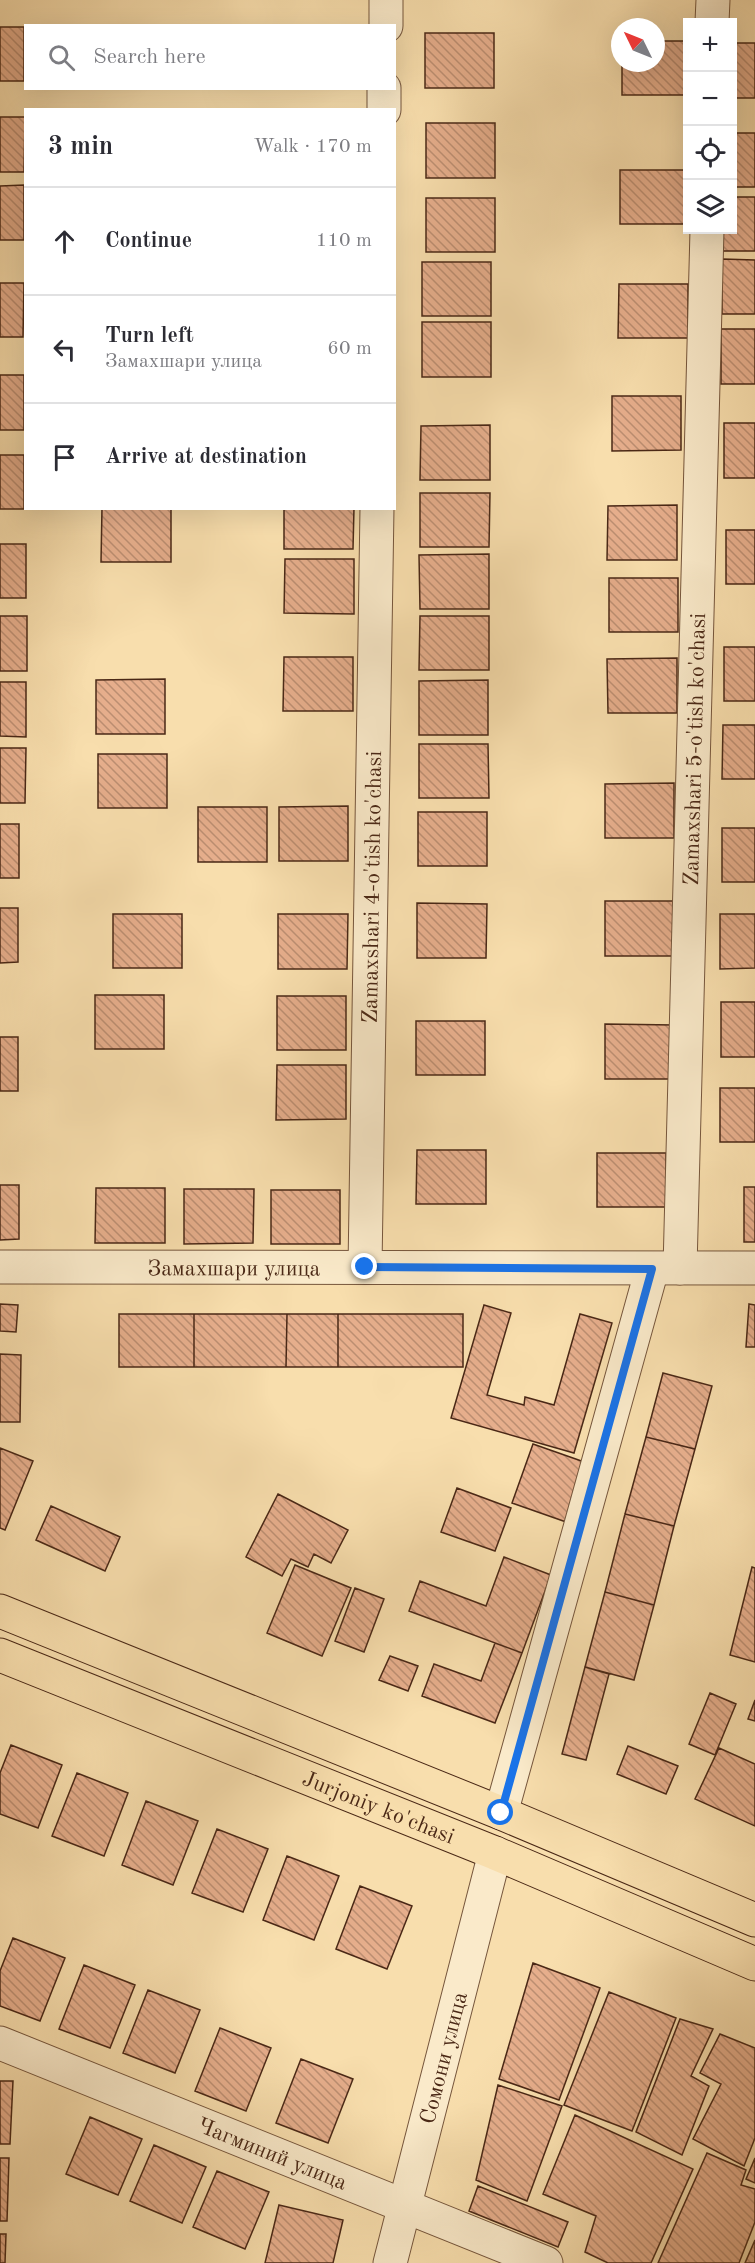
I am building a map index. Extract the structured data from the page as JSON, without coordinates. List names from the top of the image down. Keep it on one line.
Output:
{"streets":{"main road":["Jurjoniy ko'chasi"],"street":["Zamaxshari 5-o'tish ko'chasi","Zamaxshari 4-o'tish ko'chasi","Замахшари улица","Сомони улица","Чагминий улица"]},"crossings":[["Zamaxshari 5-o'tish ko'chasi","Замахшари улица"],["Zamaxshari 5-o'tish ko'chasi","Jurjoniy ko'chasi"],["Zamaxshari 4-o'tish ko'chasi","Замахшари улица"],["Jurjoniy ko'chasi","Сомони улица"],["Сомони улица","Чагминий улица"]],"north":"top left","page":{"map_buttons":["+","−"],"search":"Search here","heading":["3 min","Walk · 170 m"],"list":[["Continue","110 m"],["Turn left","Замахшари улица","60 m"],"Arrive at destination"]}}
